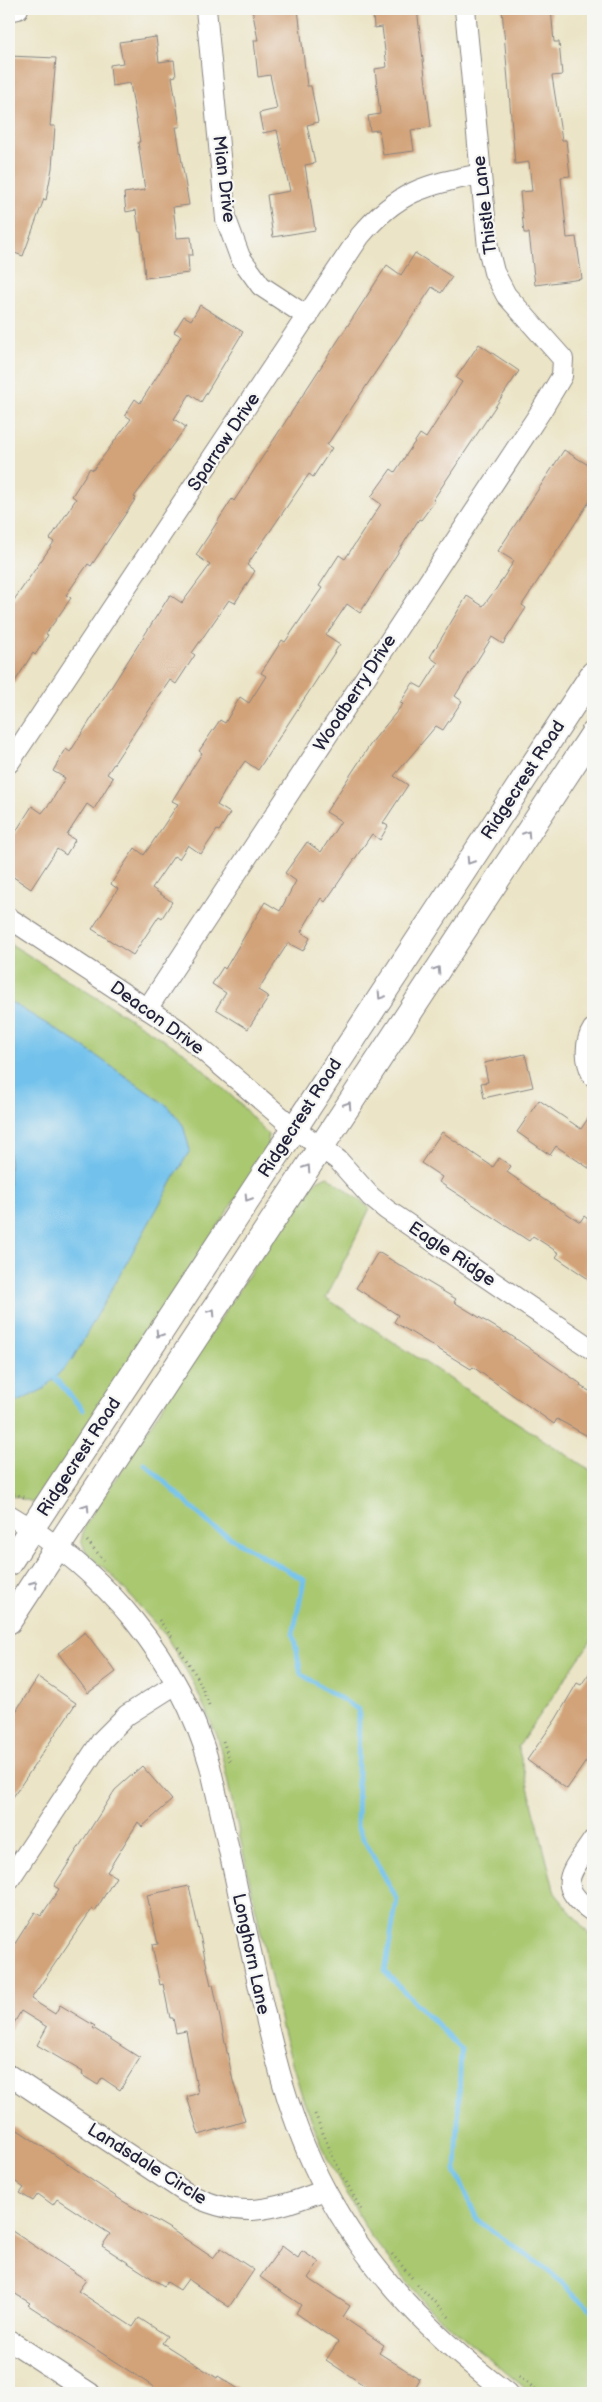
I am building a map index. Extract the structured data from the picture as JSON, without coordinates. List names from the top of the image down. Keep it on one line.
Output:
{"streets":{"main road":["Ridgecrest Road"],"street":["Mian Drive","Thistle Lane","Sparrow Drive","Woodberry Drive","Deacon Drive","Eagle Ridge","Longhorn Lane","Landsdale Circle"]},"crossings":[["Mian Drive","Sparrow Drive"],["Thistle Lane","Sparrow Drive"],["Thistle Lane","Woodberry Drive"],["Woodberry Drive","Deacon Drive"],["Ridgecrest Road","Deacon Drive"],["Ridgecrest Road","Eagle Ridge"],["Ridgecrest Road","Longhorn Lane"],["Deacon Drive","Eagle Ridge"],["Longhorn Lane","Landsdale Circle"]]}
